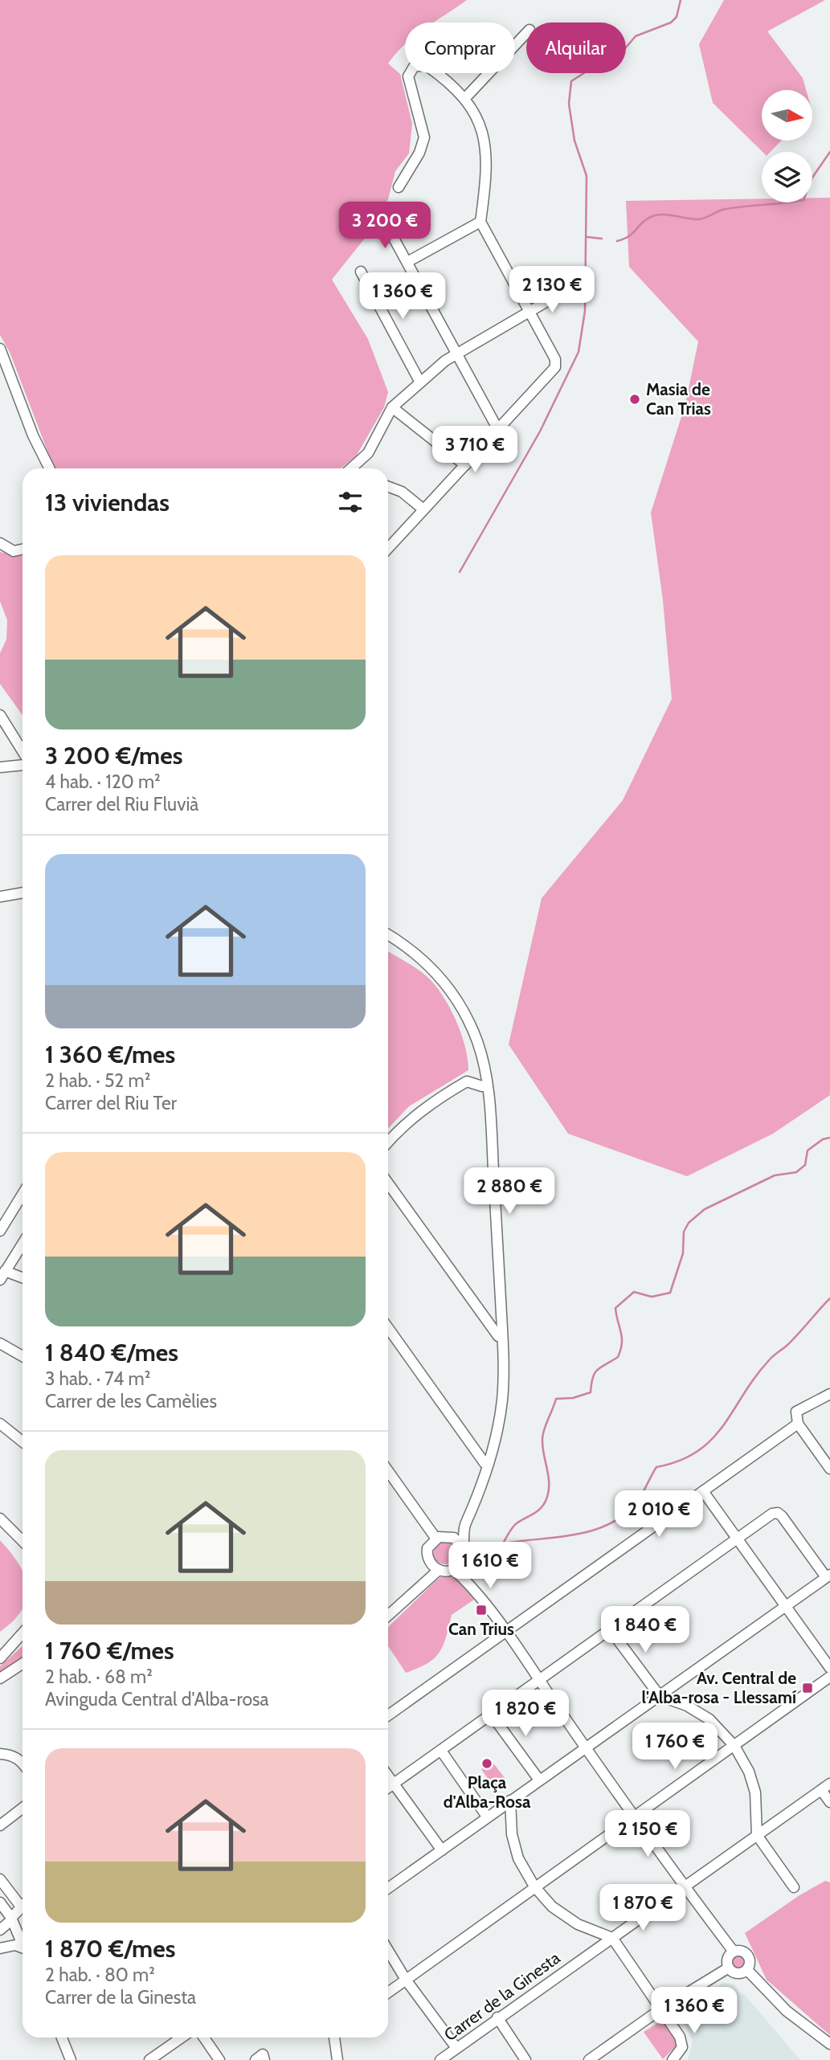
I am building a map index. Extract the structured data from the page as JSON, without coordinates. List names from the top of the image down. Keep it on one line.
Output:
{"streets":{"street":["Carrer de la Ginesta"]},"places":{"other":["Masia de Can Trias","Plaça d'Alba-Rosa"],"transit":["Can Trius","Av. Central de l'Alba-rosa - Llessamí"]},"north":"right","page":{"chip":["Comprar","Alquilar"],"price":["3 200 €","2 130 €","1 360 €","3 710 €","2 880 €","2 010 €","1 610 €","1 840 €","1 820 €","1 760 €","2 150 €","1 870 €","1 360 €"],"heading":"13 viviendas","list":[{"name":"3 200 €/mes","note":"4 hab. · 120 m² · Carrer del Riu Fluvià"},{"name":"1 360 €/mes","note":"2 hab. · 52 m² · Carrer del Riu Ter"},{"name":"1 840 €/mes","note":"3 hab. · 74 m² · Carrer de les Camèlies"},{"name":"1 760 €/mes","note":"2 hab. · 68 m² · Avinguda Central d'Alba-rosa"},{"name":"1 870 €/mes","note":"2 hab. · 80 m² · Carrer de la Ginesta"}]}}
